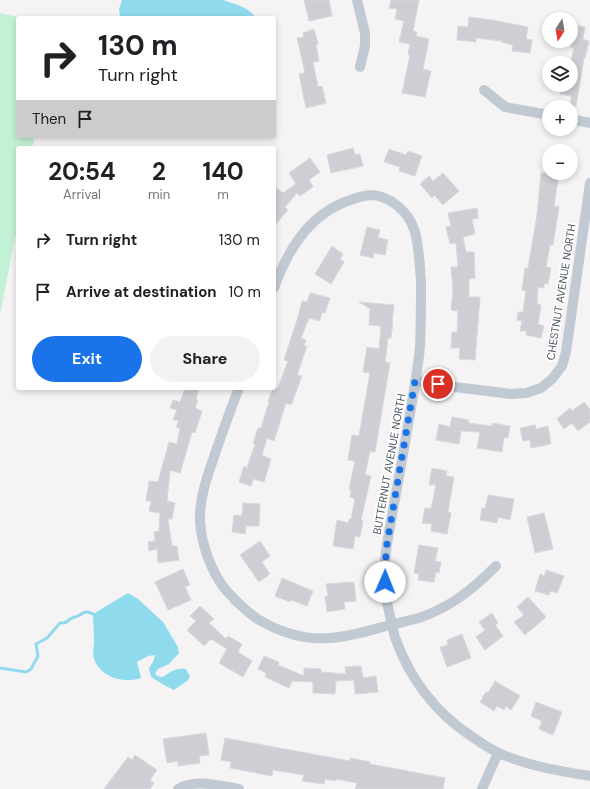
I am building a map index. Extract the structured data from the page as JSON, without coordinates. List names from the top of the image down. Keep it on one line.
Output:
{"streets":{"street":["CHESTNUT AVENUE NORTH","BUTTERNUT AVENUE NORTH"]},"crossings":[["CHESTNUT AVENUE NORTH","BUTTERNUT AVENUE NORTH"]],"north":"bottom","page":{"map_buttons":["+","−"],"turn":["130 m","Turn right"],"then":"Then","eta":["20:54","Arrival","2","min","140","m"],"list":[{"name":"Turn right","value":"130 m"},{"name":"Arrive at destination","value":"10 m"}],"buttons":["Exit","Share"]}}
